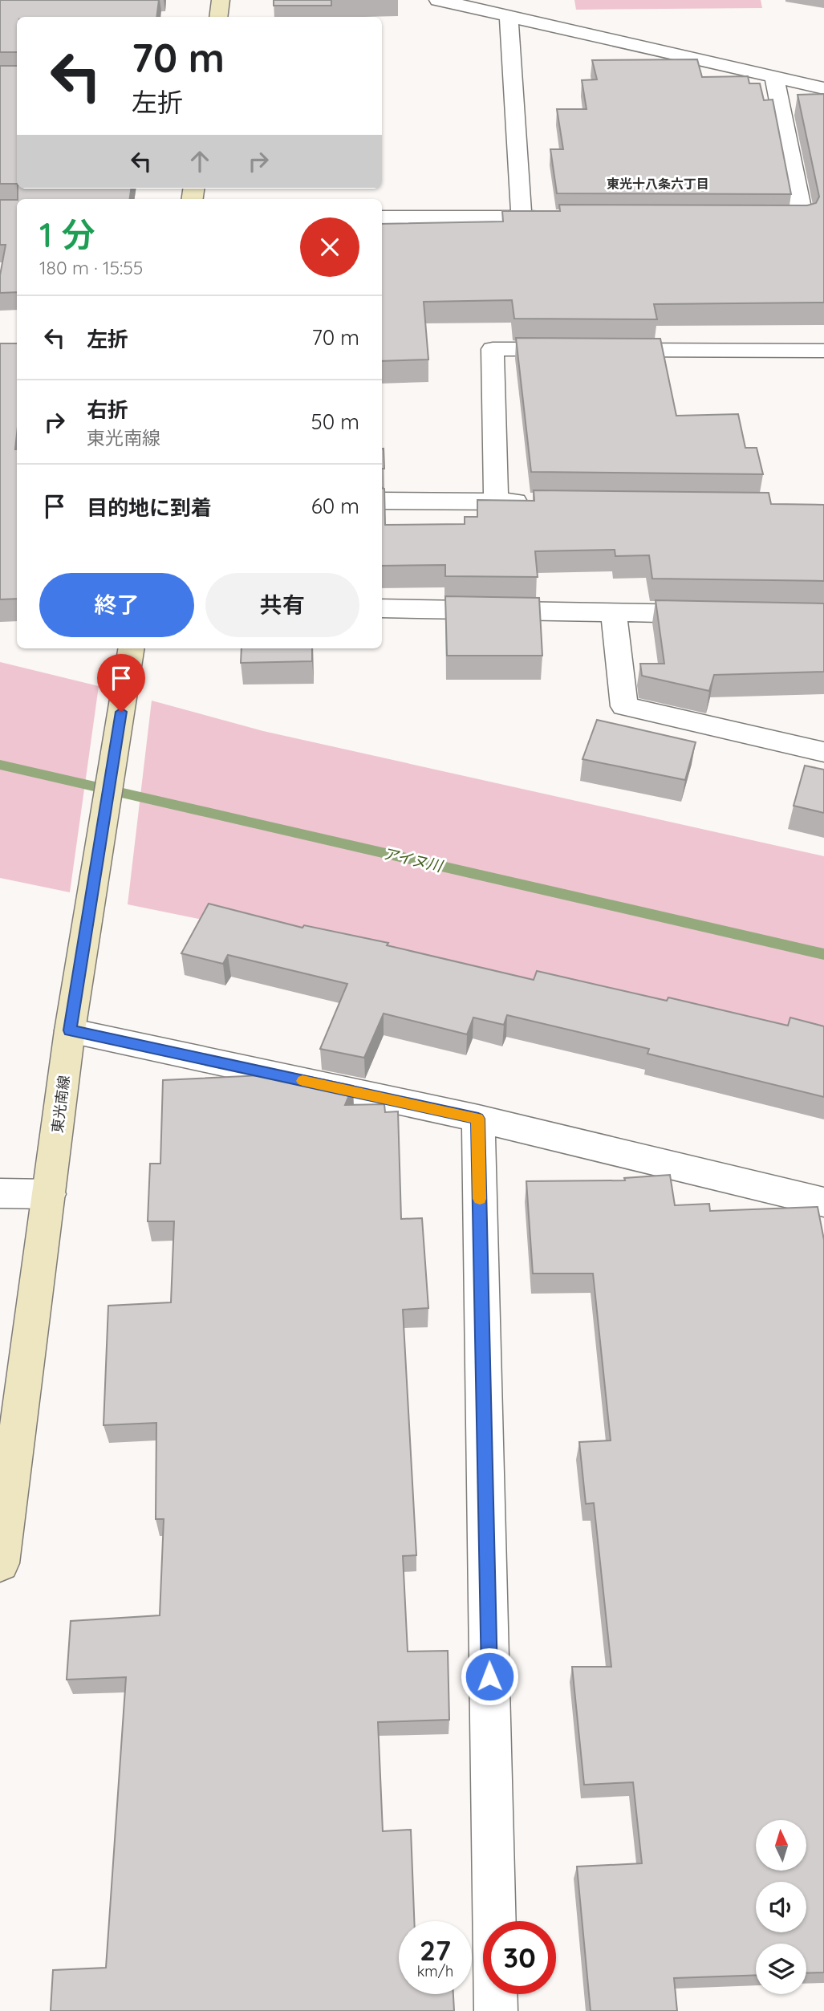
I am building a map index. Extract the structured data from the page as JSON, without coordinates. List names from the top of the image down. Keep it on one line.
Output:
{"streets":{"street":["東光南線"]},"districts":["東光十八条六丁目"],"water":["アイヌ川"],"north":"top","page":{"turn":["70 m","左折"],"heading":["1 分","180 m · 15:55"],"list":[{"name":"左折","value":"70 m"},{"name":"右折","note":"東光南線","value":"50 m"},{"name":"目的地に到着","value":"60 m"}],"buttons":["終了","共有"],"speed":"27 km/h","limit":"30"}}
